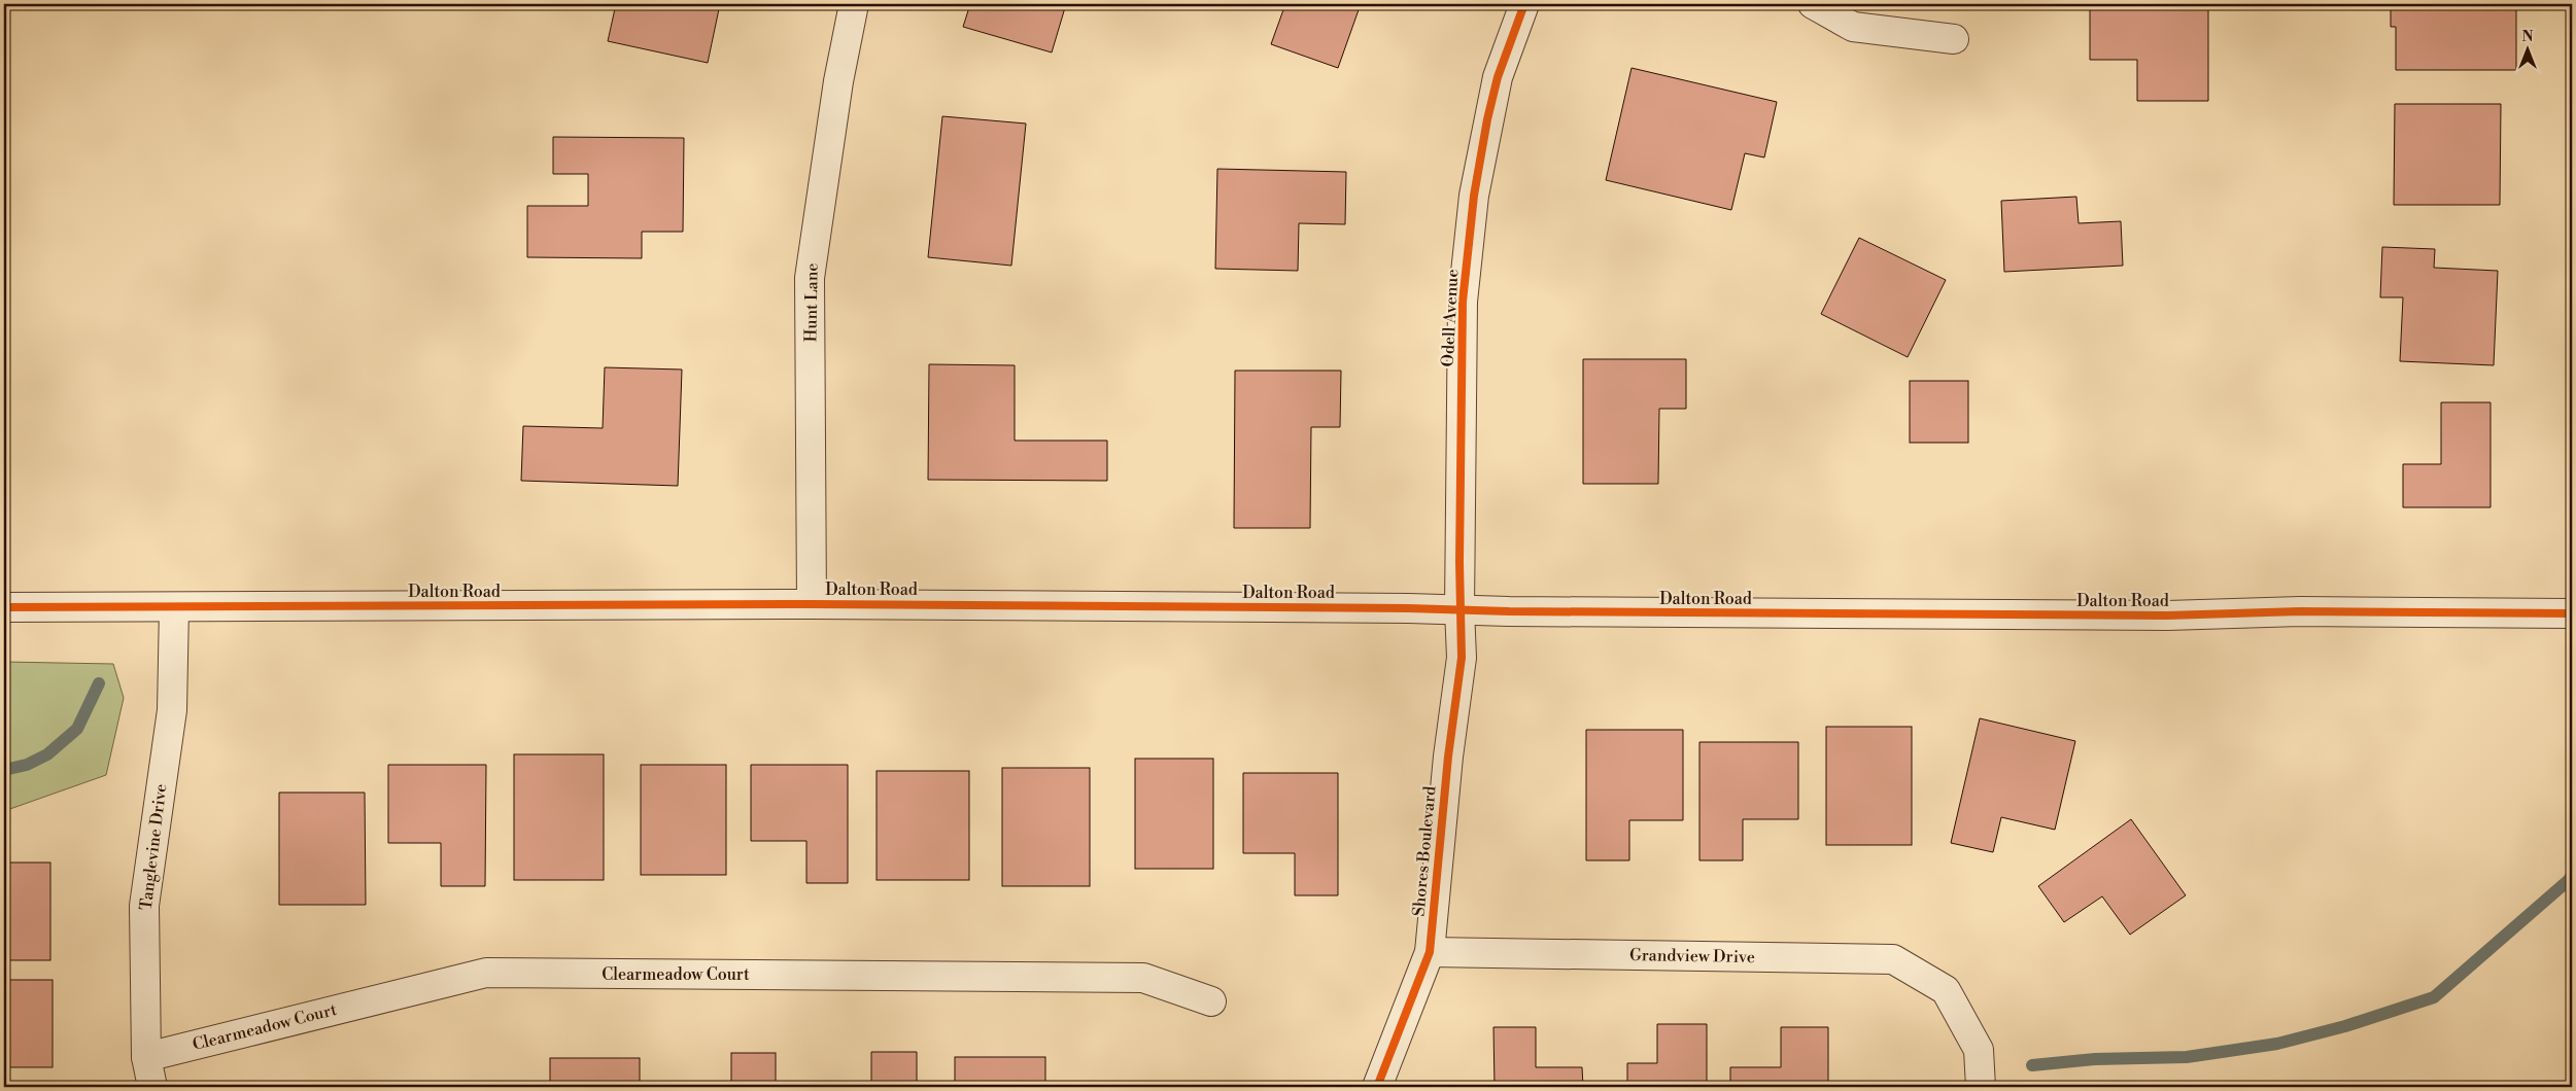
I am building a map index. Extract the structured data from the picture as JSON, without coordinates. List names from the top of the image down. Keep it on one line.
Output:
{"streets":{"street":["Hunt Lane","Odell Avenue","Dalton Road","Tanglevine Drive","Shores Boulevard","Grandview Drive","Clearmeadow Court"]},"crossings":[["Hunt Lane","Dalton Road"],["Odell Avenue","Dalton Road"],["Odell Avenue","Shores Boulevard"],["Dalton Road","Tanglevine Drive"],["Dalton Road","Shores Boulevard"],["Tanglevine Drive","Clearmeadow Court"],["Shores Boulevard","Grandview Drive"]],"north":"top"}
